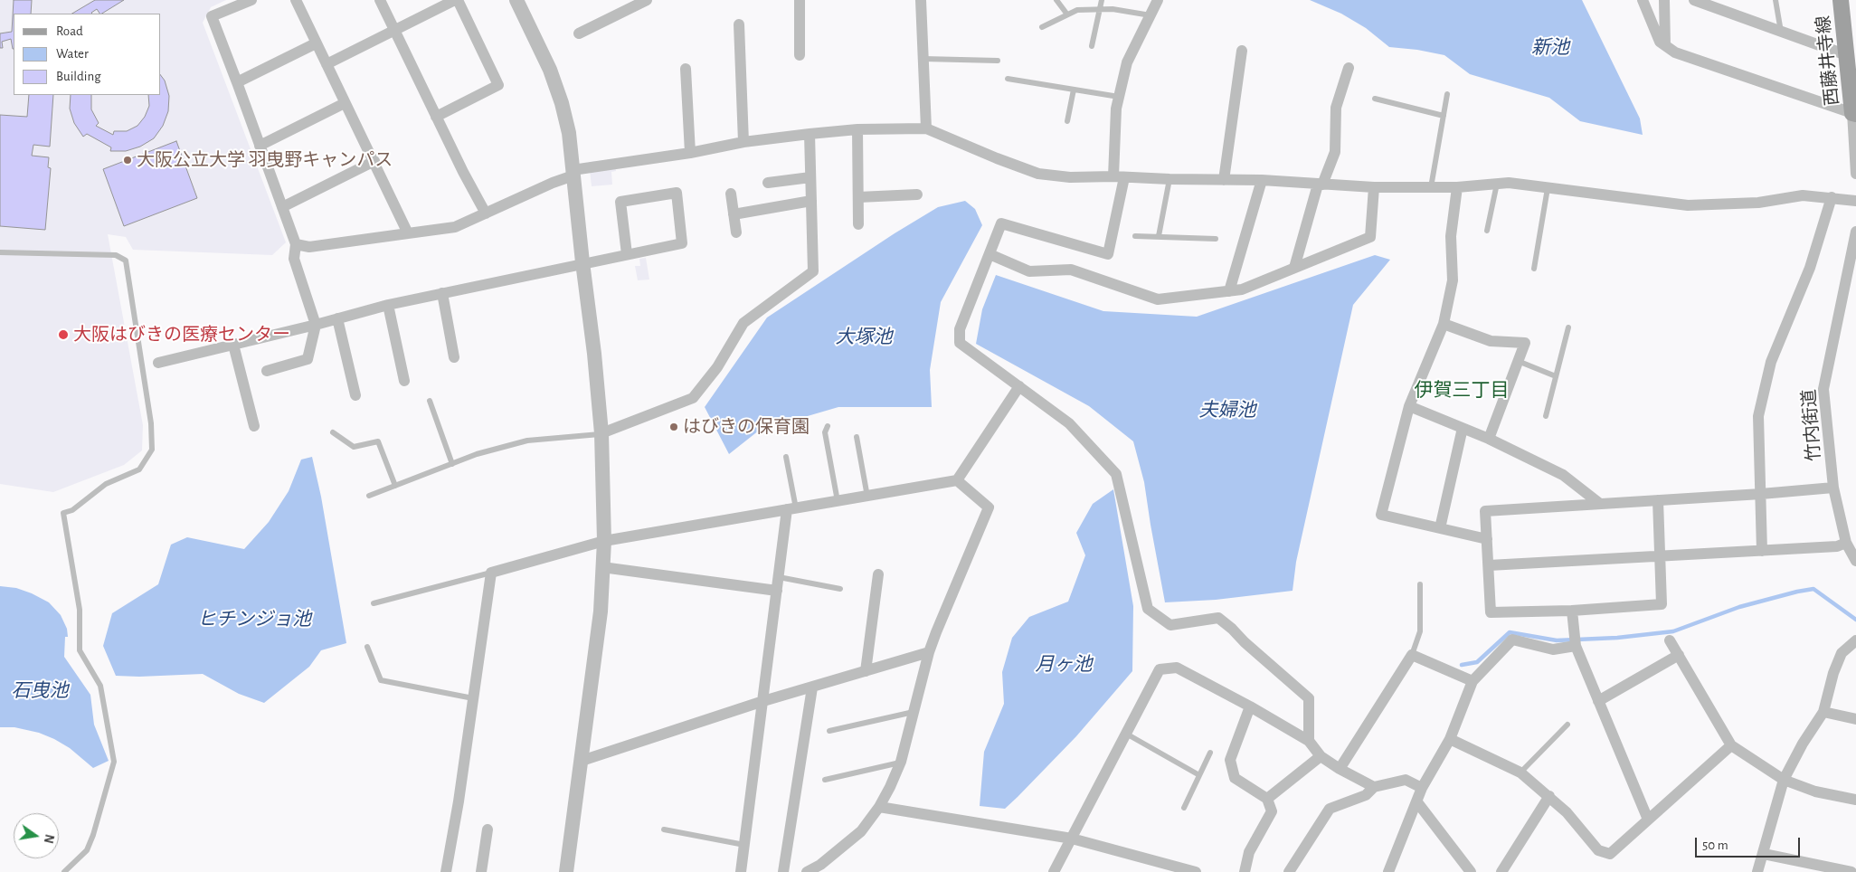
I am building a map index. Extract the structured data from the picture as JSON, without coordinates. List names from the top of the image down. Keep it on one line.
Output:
{"streets":{"main road":["西藤井寺線"],"street":["竹内街道"]},"districts":["伊賀三丁目"],"water":["新池","大塚池","夫婦池","ヒチンジョ池","月ヶ池","石曳池"],"places":["大阪公立大学 羽曳野キャンパス","大阪はびきの医療センター","はびきの保育園"],"legend":["Road","Water","Building"],"scale_bar":"50 m","north":"right"}
